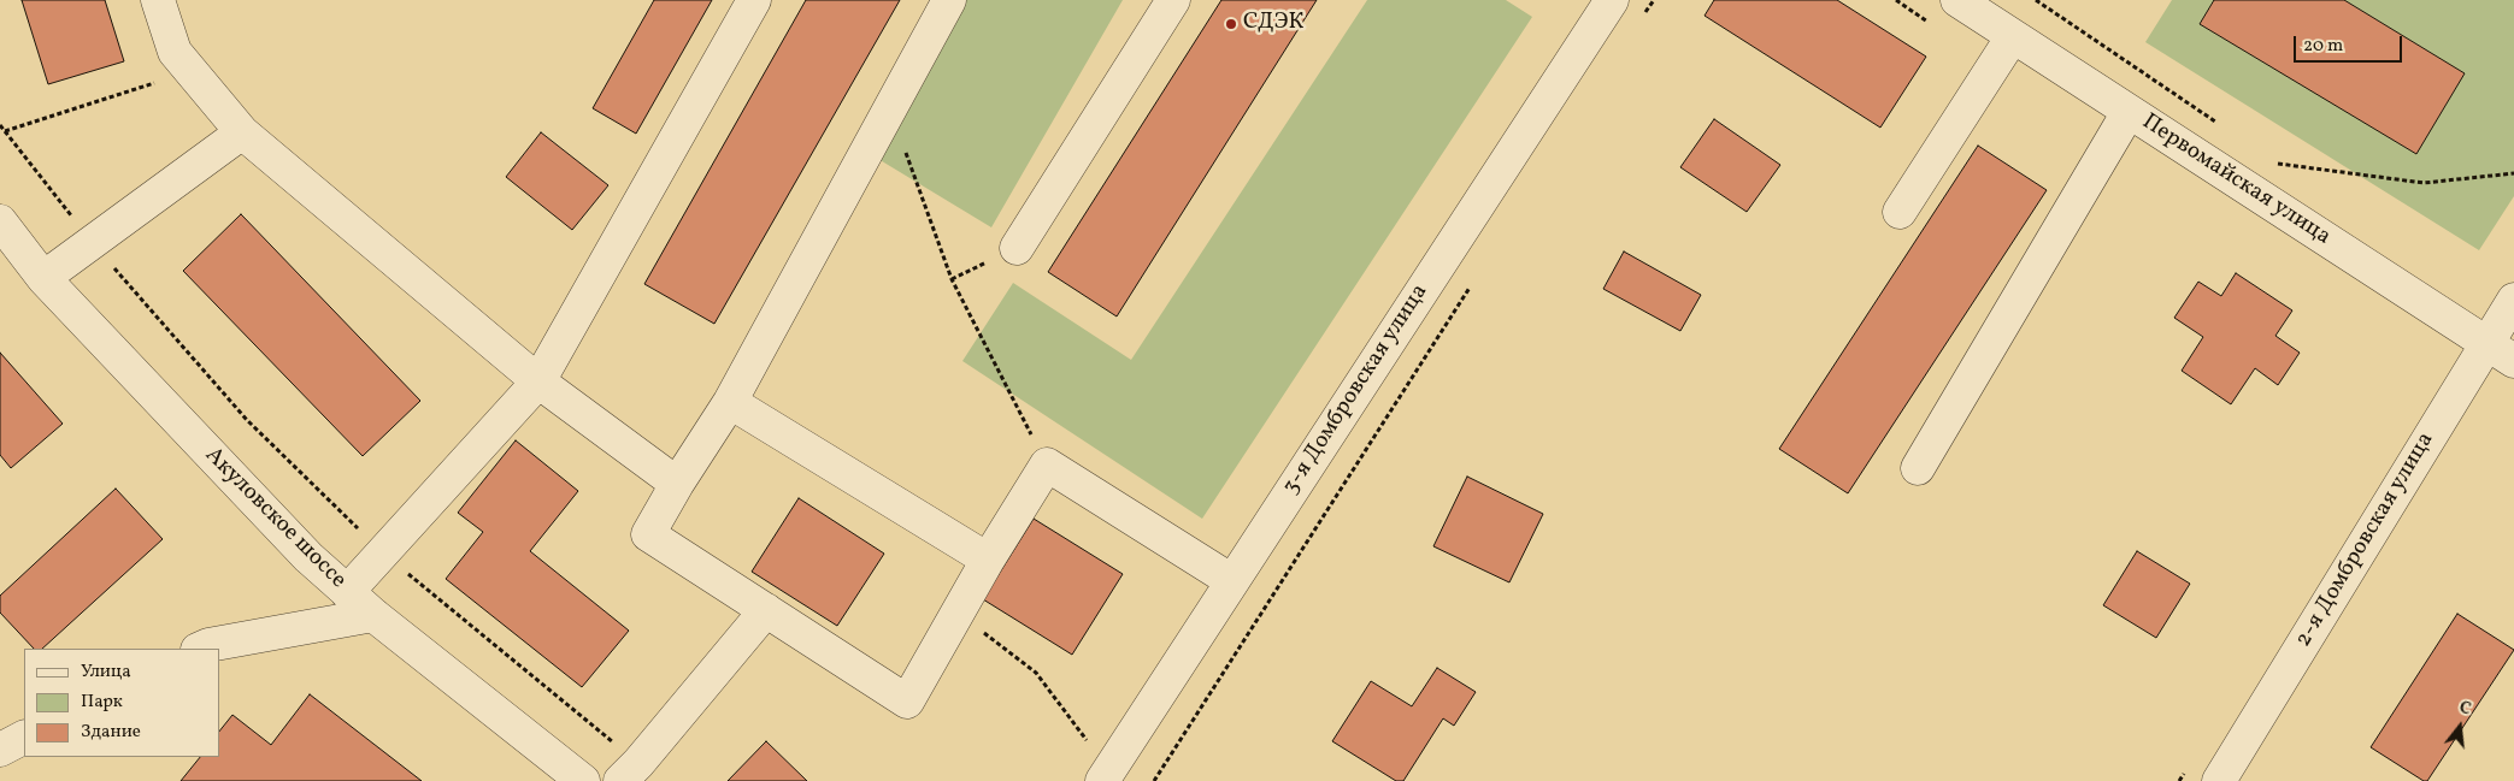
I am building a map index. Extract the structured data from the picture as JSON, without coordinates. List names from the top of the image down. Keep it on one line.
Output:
{"streets":{"street":["Первомайская улица","3-я Домбровская улица","Акуловское шоссе","2-я Домбровская улица"]},"crossings":[["Первомайская улица","2-я Домбровская улица"]],"places":["СДЭК"],"legend":["Улица","Парк","Здание"],"scale_bar":"20 m","north":"top"}
